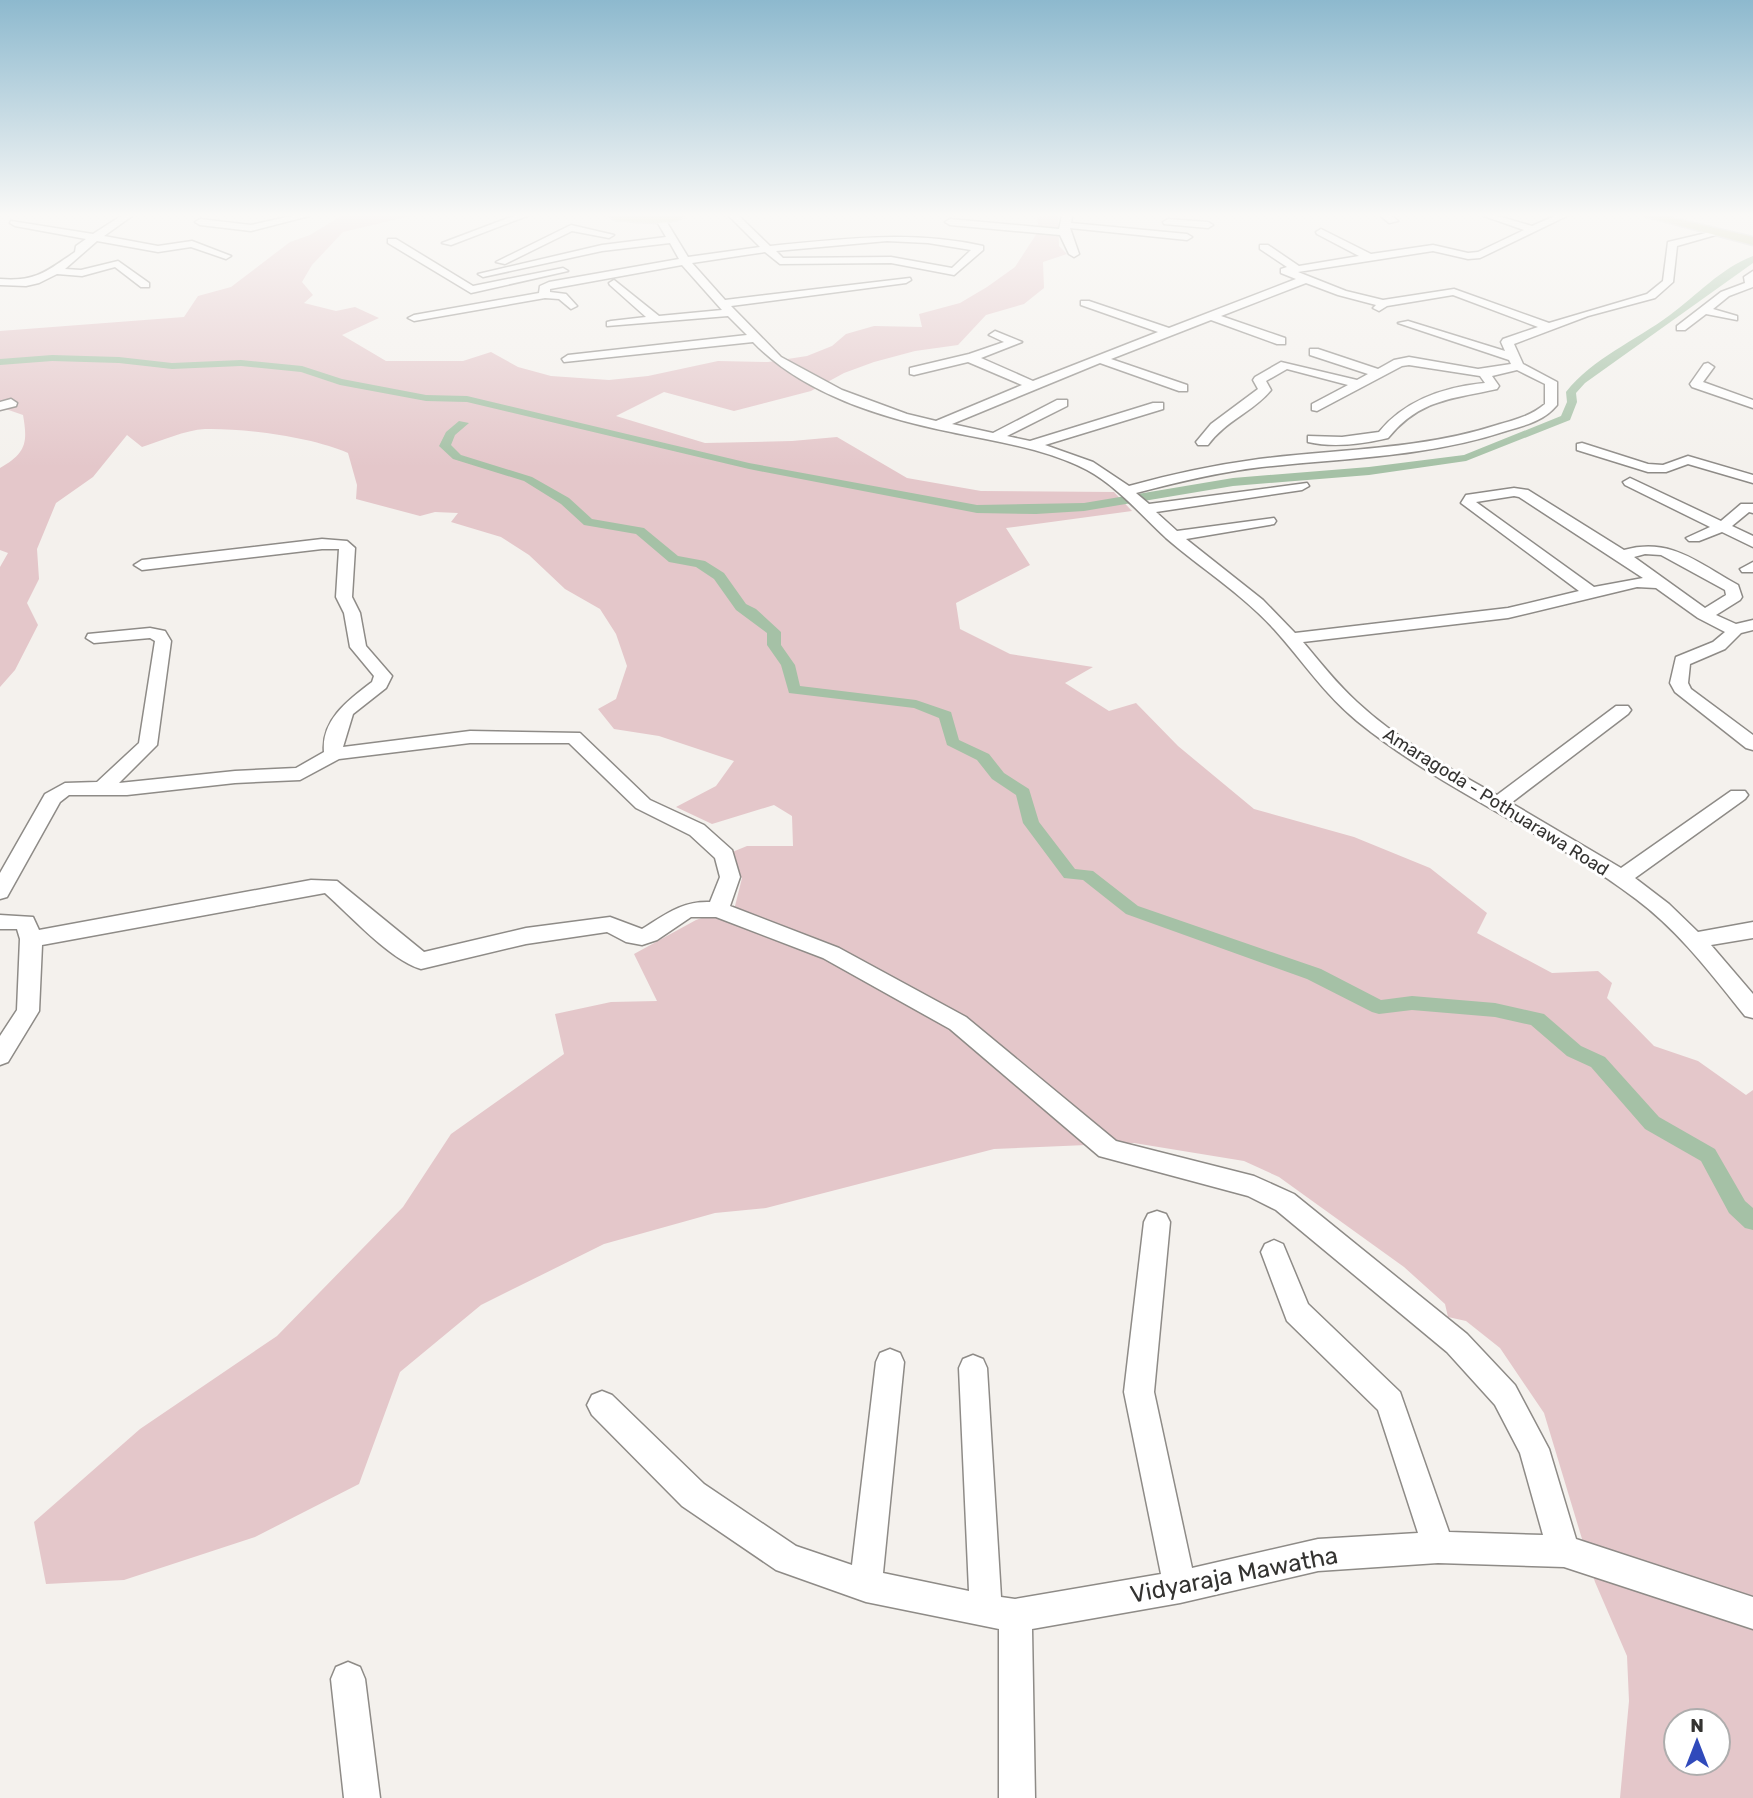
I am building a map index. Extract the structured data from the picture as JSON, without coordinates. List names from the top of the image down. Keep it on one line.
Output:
{"streets":{"street":["Amaragoda - Pothuarawa Road","Vidyaraja Mawatha"]},"north":"top"}
